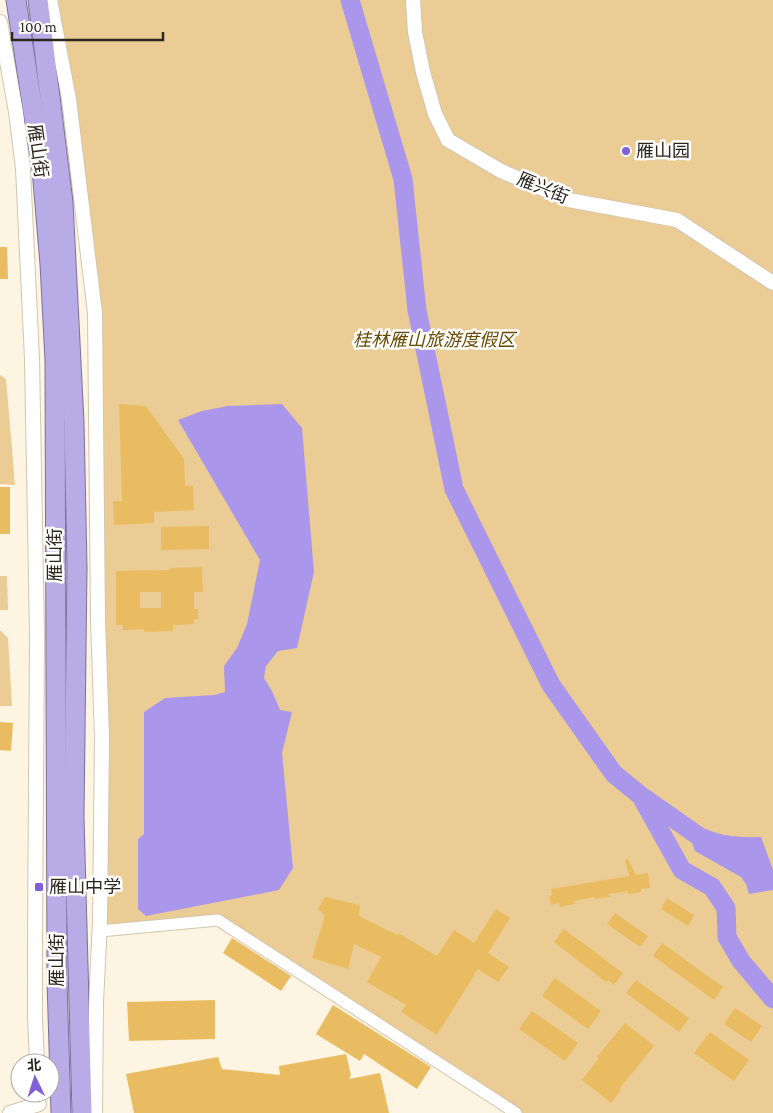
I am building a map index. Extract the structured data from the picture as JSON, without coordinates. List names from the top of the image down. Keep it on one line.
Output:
{"streets":{"highway":["雁山街"],"street":["雁兴街"]},"parks":["桂林雁山旅游度假区"],"places":{"other":["雁山园"],"transit":["雁山中学"]},"scale_bar":"100 m","north":"top"}
